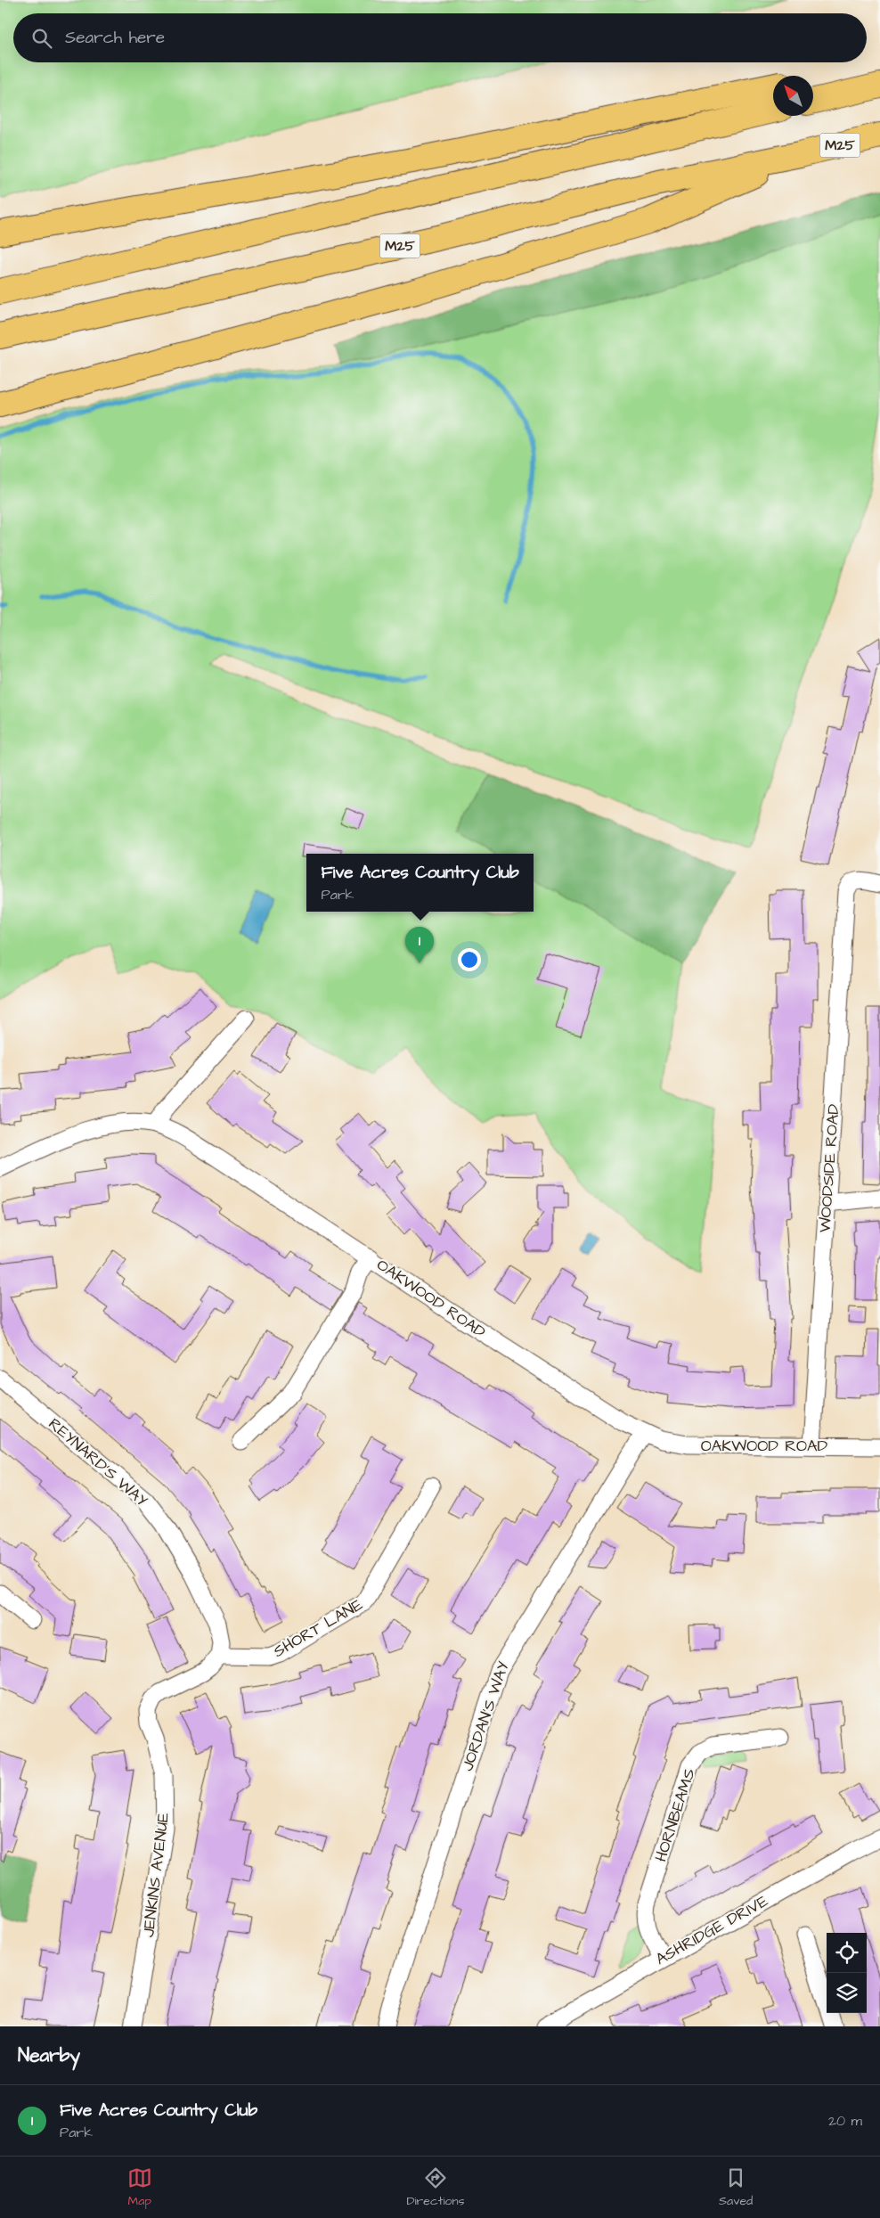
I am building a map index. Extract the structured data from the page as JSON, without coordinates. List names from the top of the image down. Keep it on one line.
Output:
{"streets":{"highway":["M25"],"street":["WOODSIDE ROAD","OAKWOOD ROAD","REYNARD'S WAY","SHORT LANE","JORDAN'S WAY","HORNBEAMS","JENKINS AVENUE","ASHRIDGE DRIVE"]},"crossings":[["WOODSIDE ROAD","OAKWOOD ROAD"],["OAKWOOD ROAD","JORDAN'S WAY"],["REYNARD'S WAY","SHORT LANE"],["REYNARD'S WAY","JENKINS AVENUE"],["SHORT LANE","JENKINS AVENUE"],["HORNBEAMS","ASHRIDGE DRIVE"]],"north":"top left","page":{"search":"Search here","popup":["Five Acres Country Club","Park"],"pins":"1","heading":"Nearby","list":[{"mark":"1","name":"Five Acres Country Club","note":"Park","value":"20 m"}],"nav":["Map","Directions","Saved"]}}
